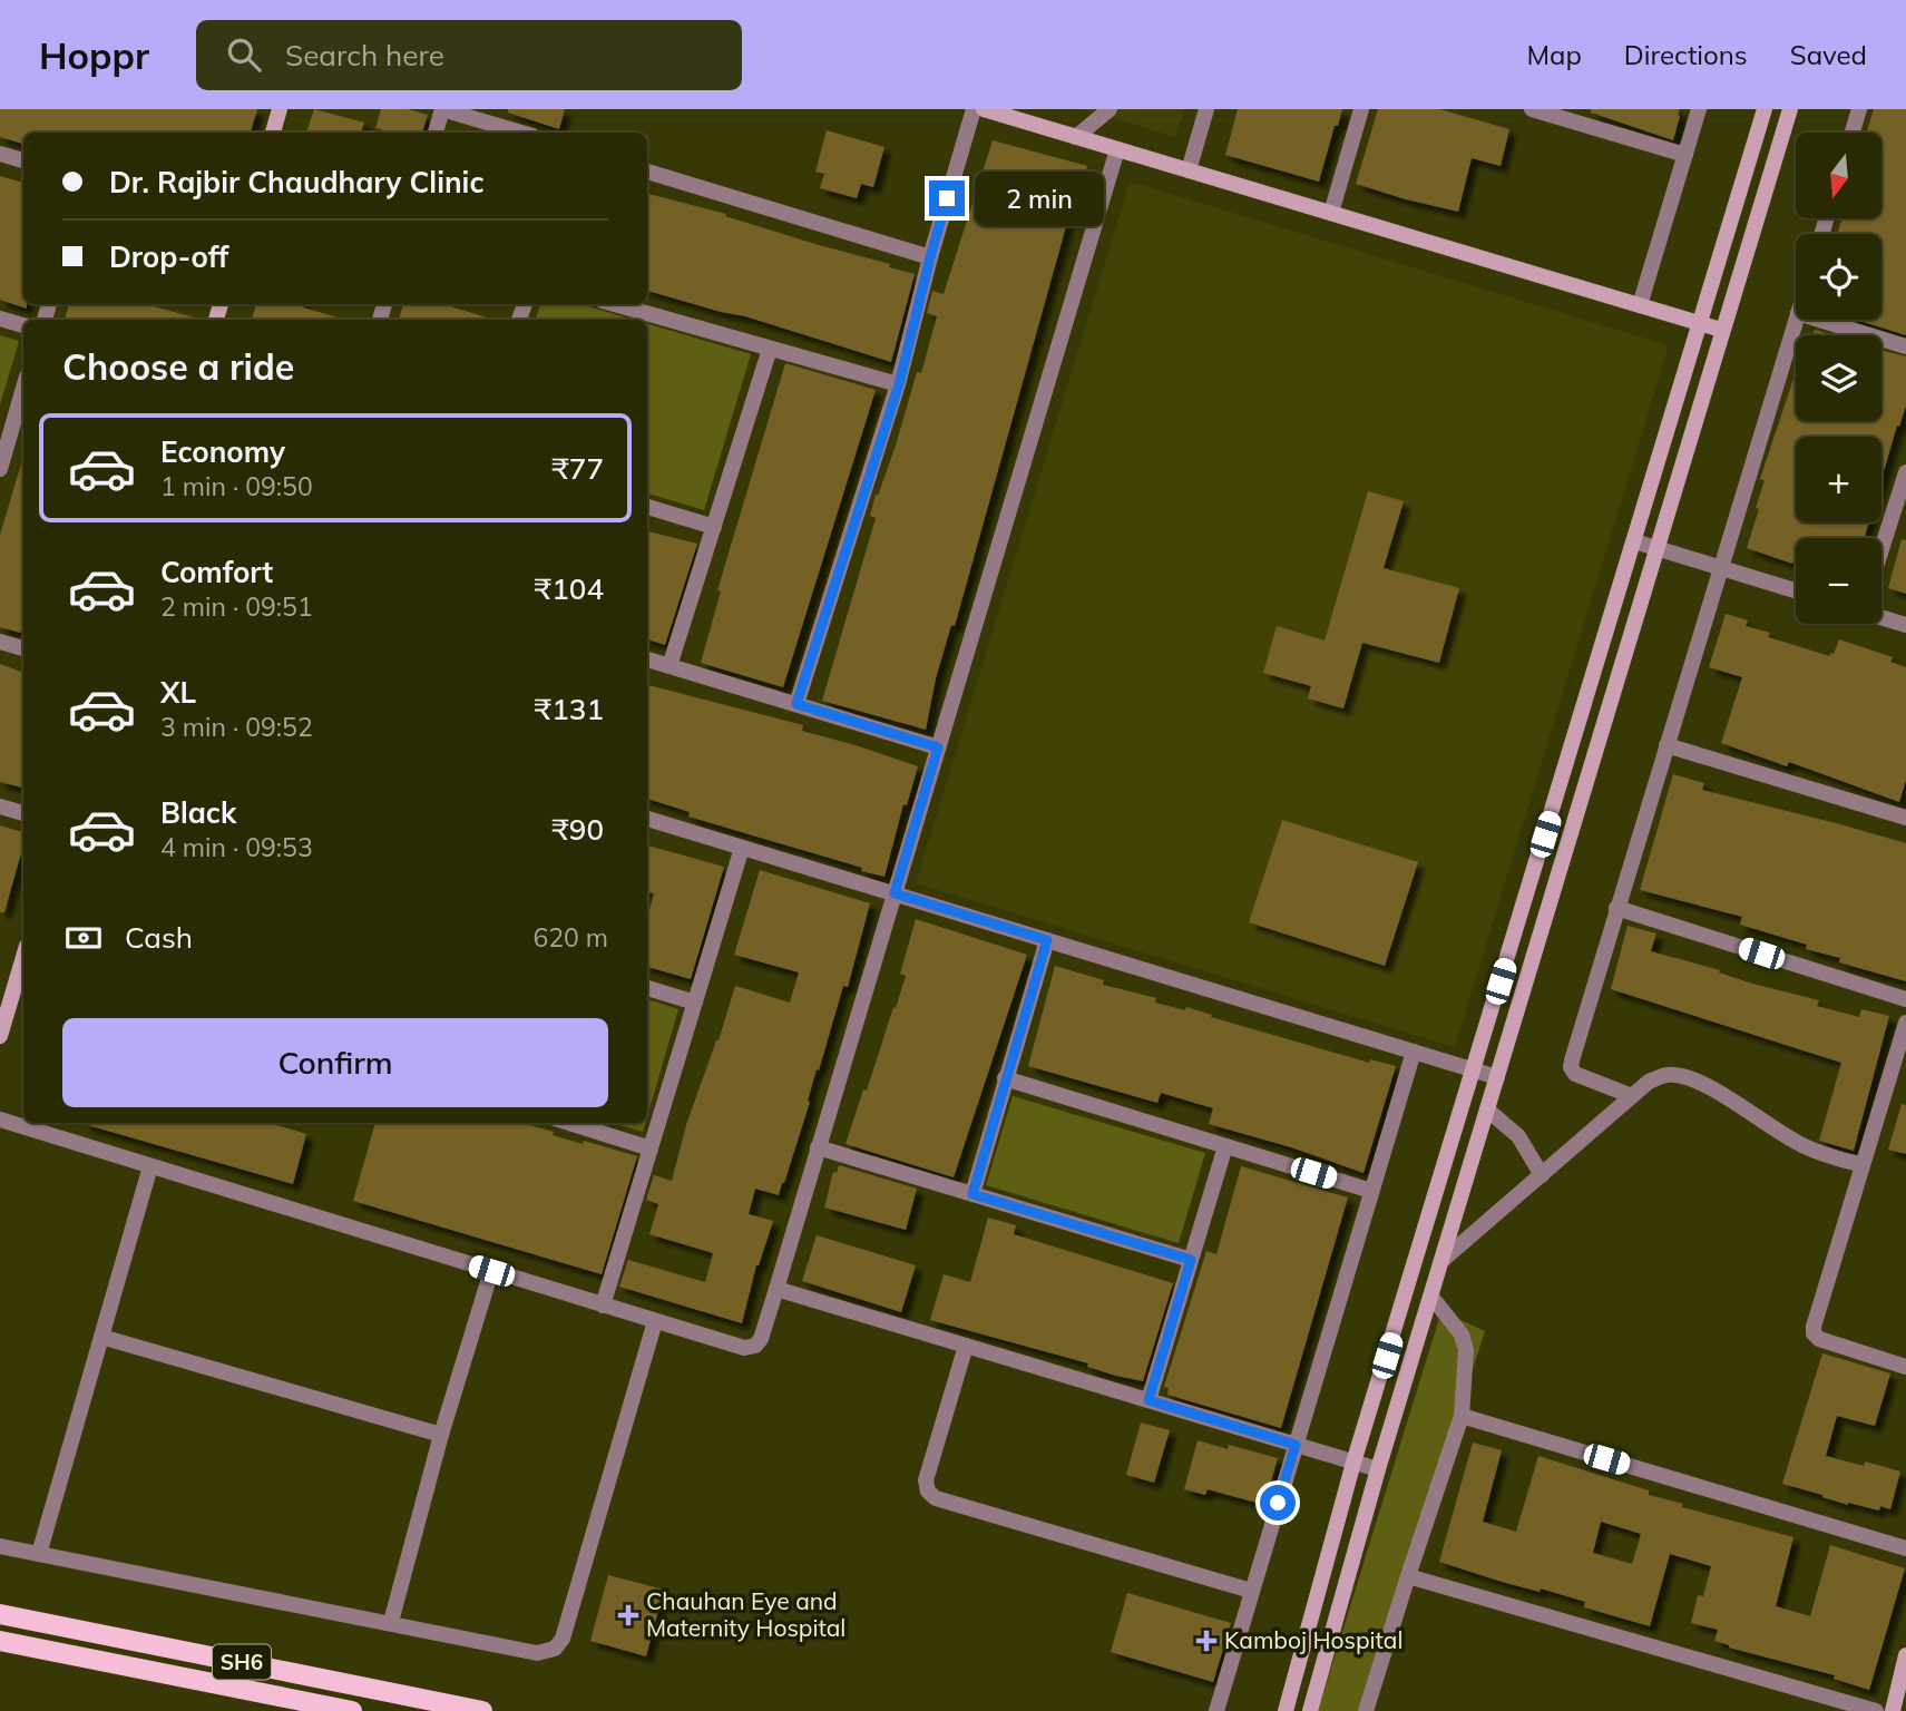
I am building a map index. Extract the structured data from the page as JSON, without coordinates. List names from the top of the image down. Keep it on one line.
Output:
{"streets":{"main road":["SH6"]},"places":{"health":["Chauhan Eye and Maternity Hospital","Kamboj Hospital"]},"north":"bottom","page":{"header":"Hoppr","search":"Search here","nav":["Map","Directions","Saved"],"map_buttons":["+","−"],"banner":["Dr. Rajbir Chaudhary Clinic","Drop-off"],"bubble":"2 min","heading":"Choose a ride","list":[{"name":"Economy","note":"1 min · 09:50","value":"₹77"},{"name":"Comfort","note":"2 min · 09:51","value":"₹104"},{"name":"XL","note":"3 min · 09:52","value":"₹131"},{"name":"Black","note":"4 min · 09:53","value":"₹90"}],"pay":["Cash","620 m"],"buttons":"Confirm"}}
